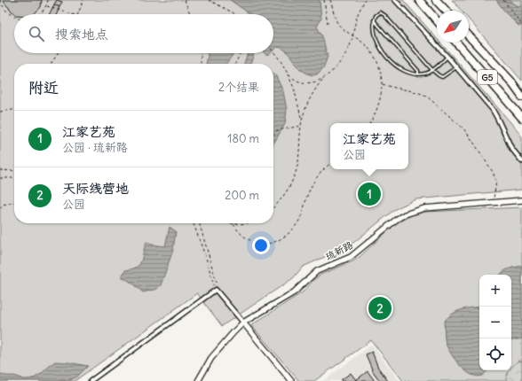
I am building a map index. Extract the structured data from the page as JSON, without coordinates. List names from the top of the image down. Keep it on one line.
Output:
{"streets":{"highway":["G5"],"street":["琉新路"]},"north":"bottom left","page":{"search":"搜索地点","heading":["附近","2个结果"],"list":[{"mark":"1","name":"江家艺苑","note":"公园 · 琉新路","value":"180 m"},{"mark":"2","name":"天际线营地","note":"公园","value":"200 m"}],"popup":["江家艺苑","公园"],"pins":["1","2"],"map_buttons":["+","−"]}}
